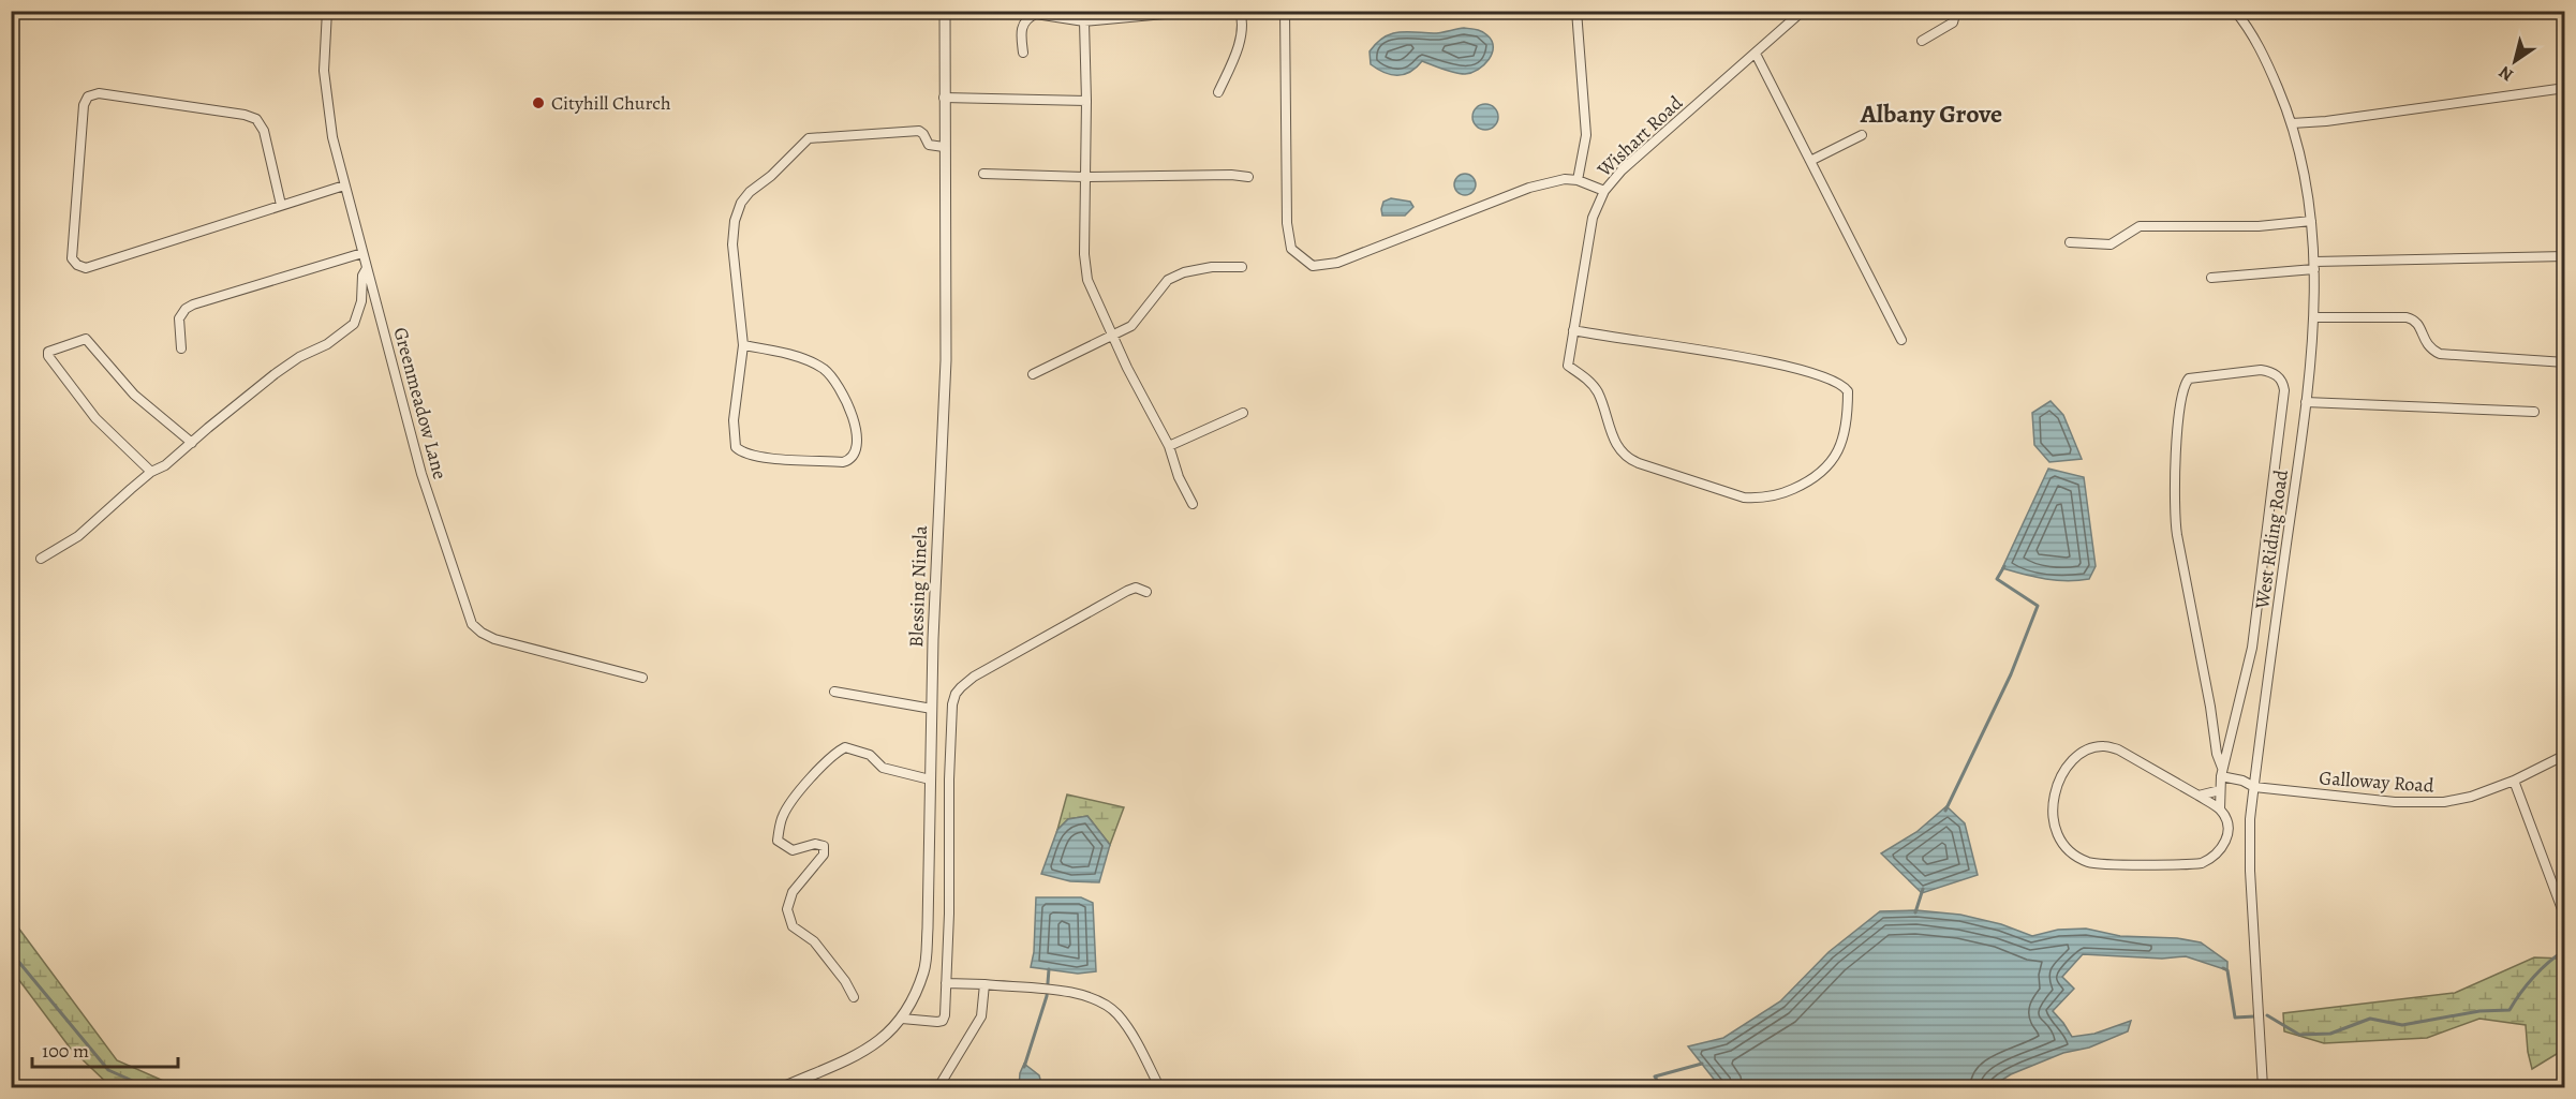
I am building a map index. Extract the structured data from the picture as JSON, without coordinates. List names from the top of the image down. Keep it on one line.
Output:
{"streets":{"street":["Wishart Road","Greenmeadow Lane","West Riding Road","Blessing Ninela","Galloway Road"]},"crossings":[["West Riding Road","Galloway Road"]],"districts":["Albany Grove"],"places":["Cityhill Church"],"scale_bar":"100 m","north":"bottom left"}
